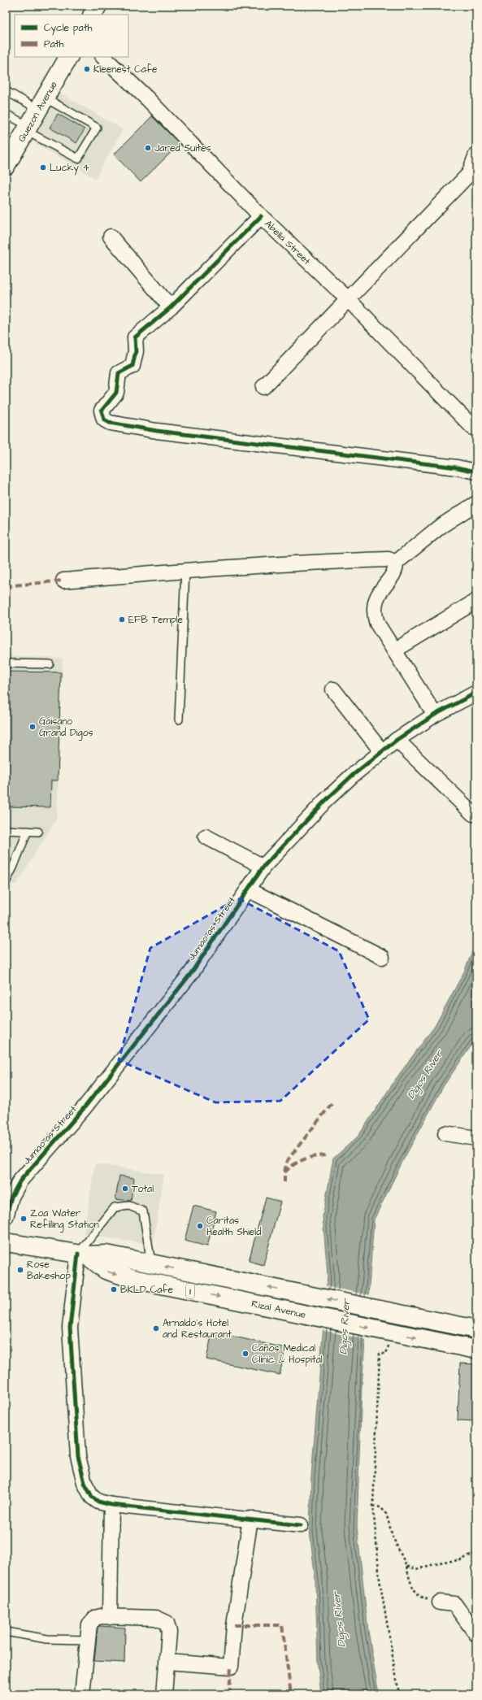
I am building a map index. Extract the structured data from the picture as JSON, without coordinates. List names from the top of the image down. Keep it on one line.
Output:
{"streets":{"main road":["Quezon Avenue","1","Rizal Avenue"],"street":["Abella Street","Jumao-as Street"]},"water":["Digos River"],"places":["Kleenest Cafe","Jared Suites","Lucky 4","EFB Temple","Gaisano Grand Digos","Total","Zoa Water Refilling Station","Caritas Health Shield","Rose Bakeshop","BKLD Cafe","Arnaldo's Hotel and Restaurant","Caños Medical Clinic & Hospital"],"legend":["Cycle path","Path"]}
